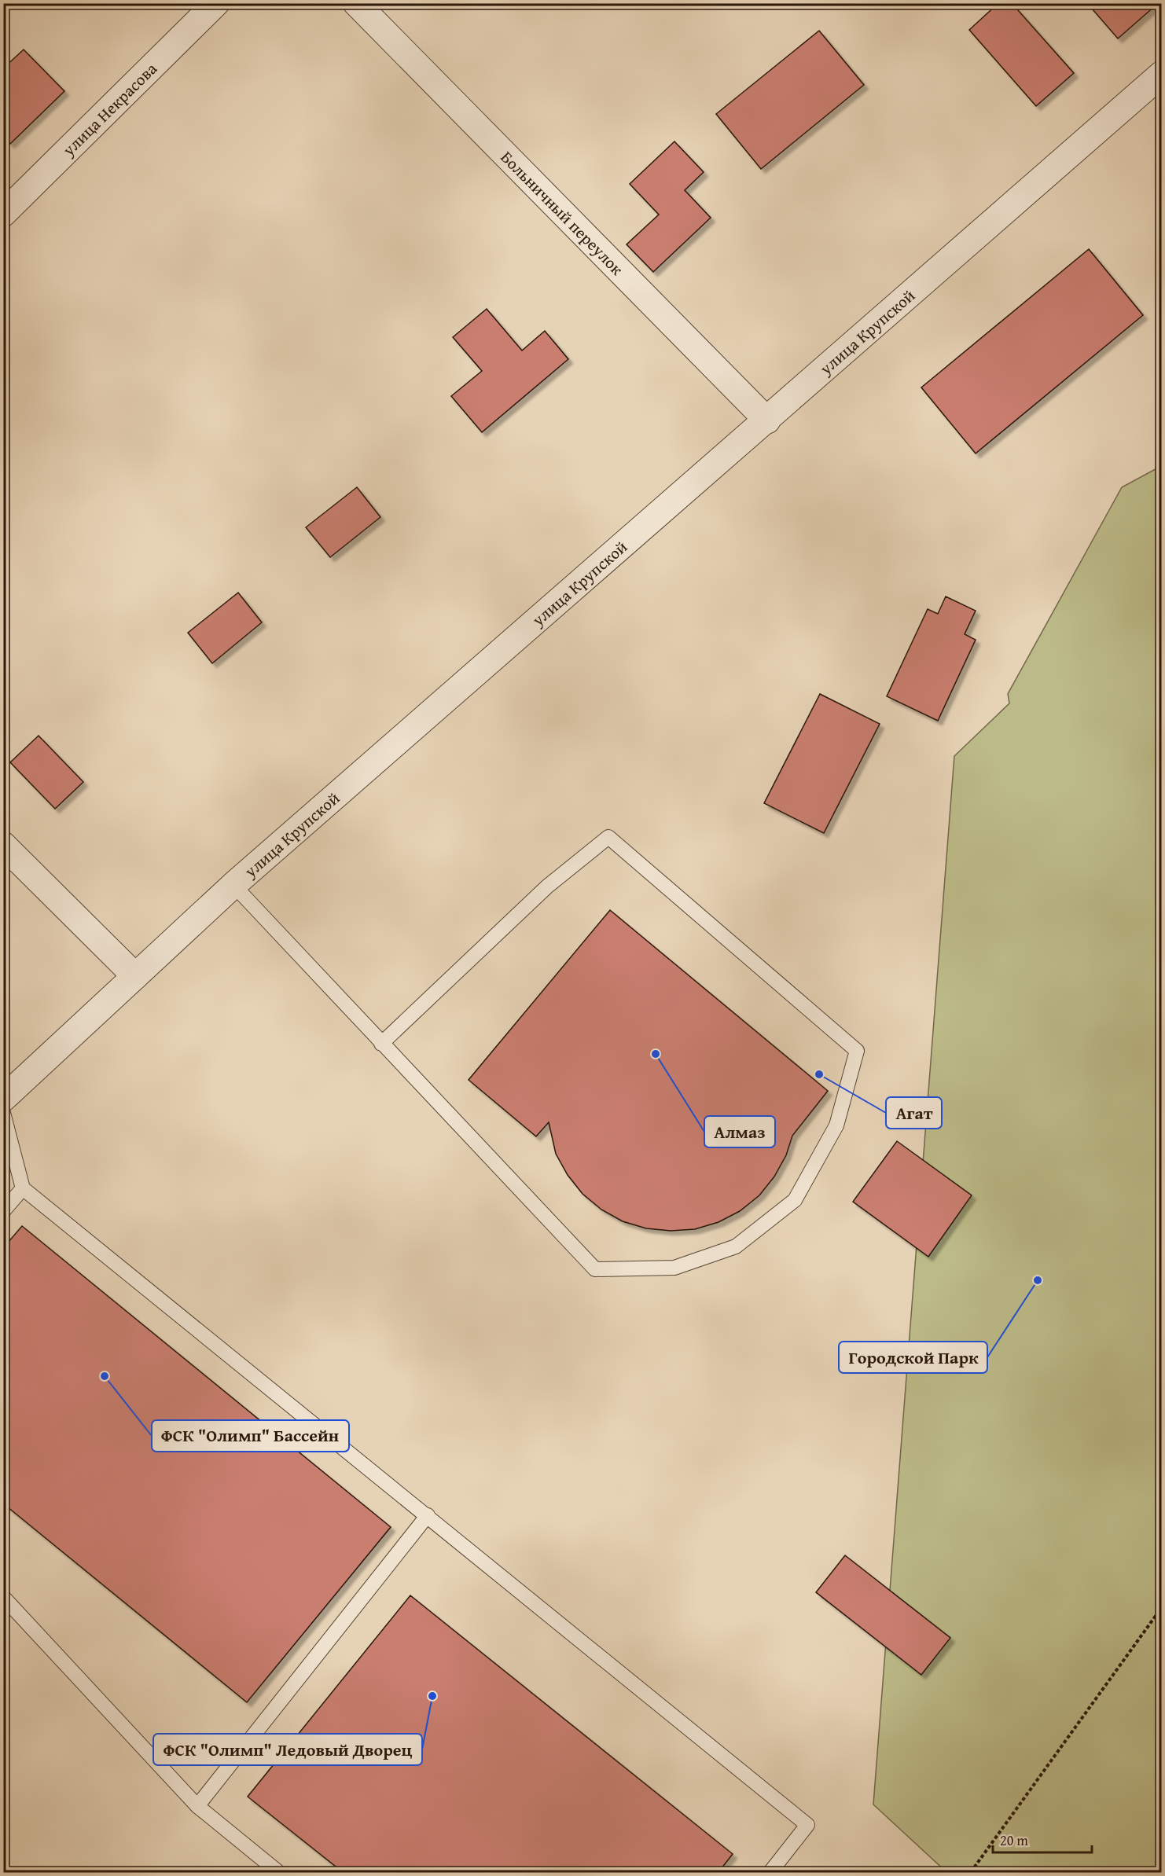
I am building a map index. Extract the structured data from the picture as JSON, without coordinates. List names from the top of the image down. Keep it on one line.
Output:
{"streets":{"street":["улица Некрасова","Больничный переулок","улица Крупской"]},"crossings":[["Больничный переулок","улица Крупской"]],"places":["Алмаз","Агат","Городской Парк","ФСК \"Олимп\" Бассейн","ФСК \"Олимп\" Ледовый Дворец"],"scale_bar":"20 m"}
